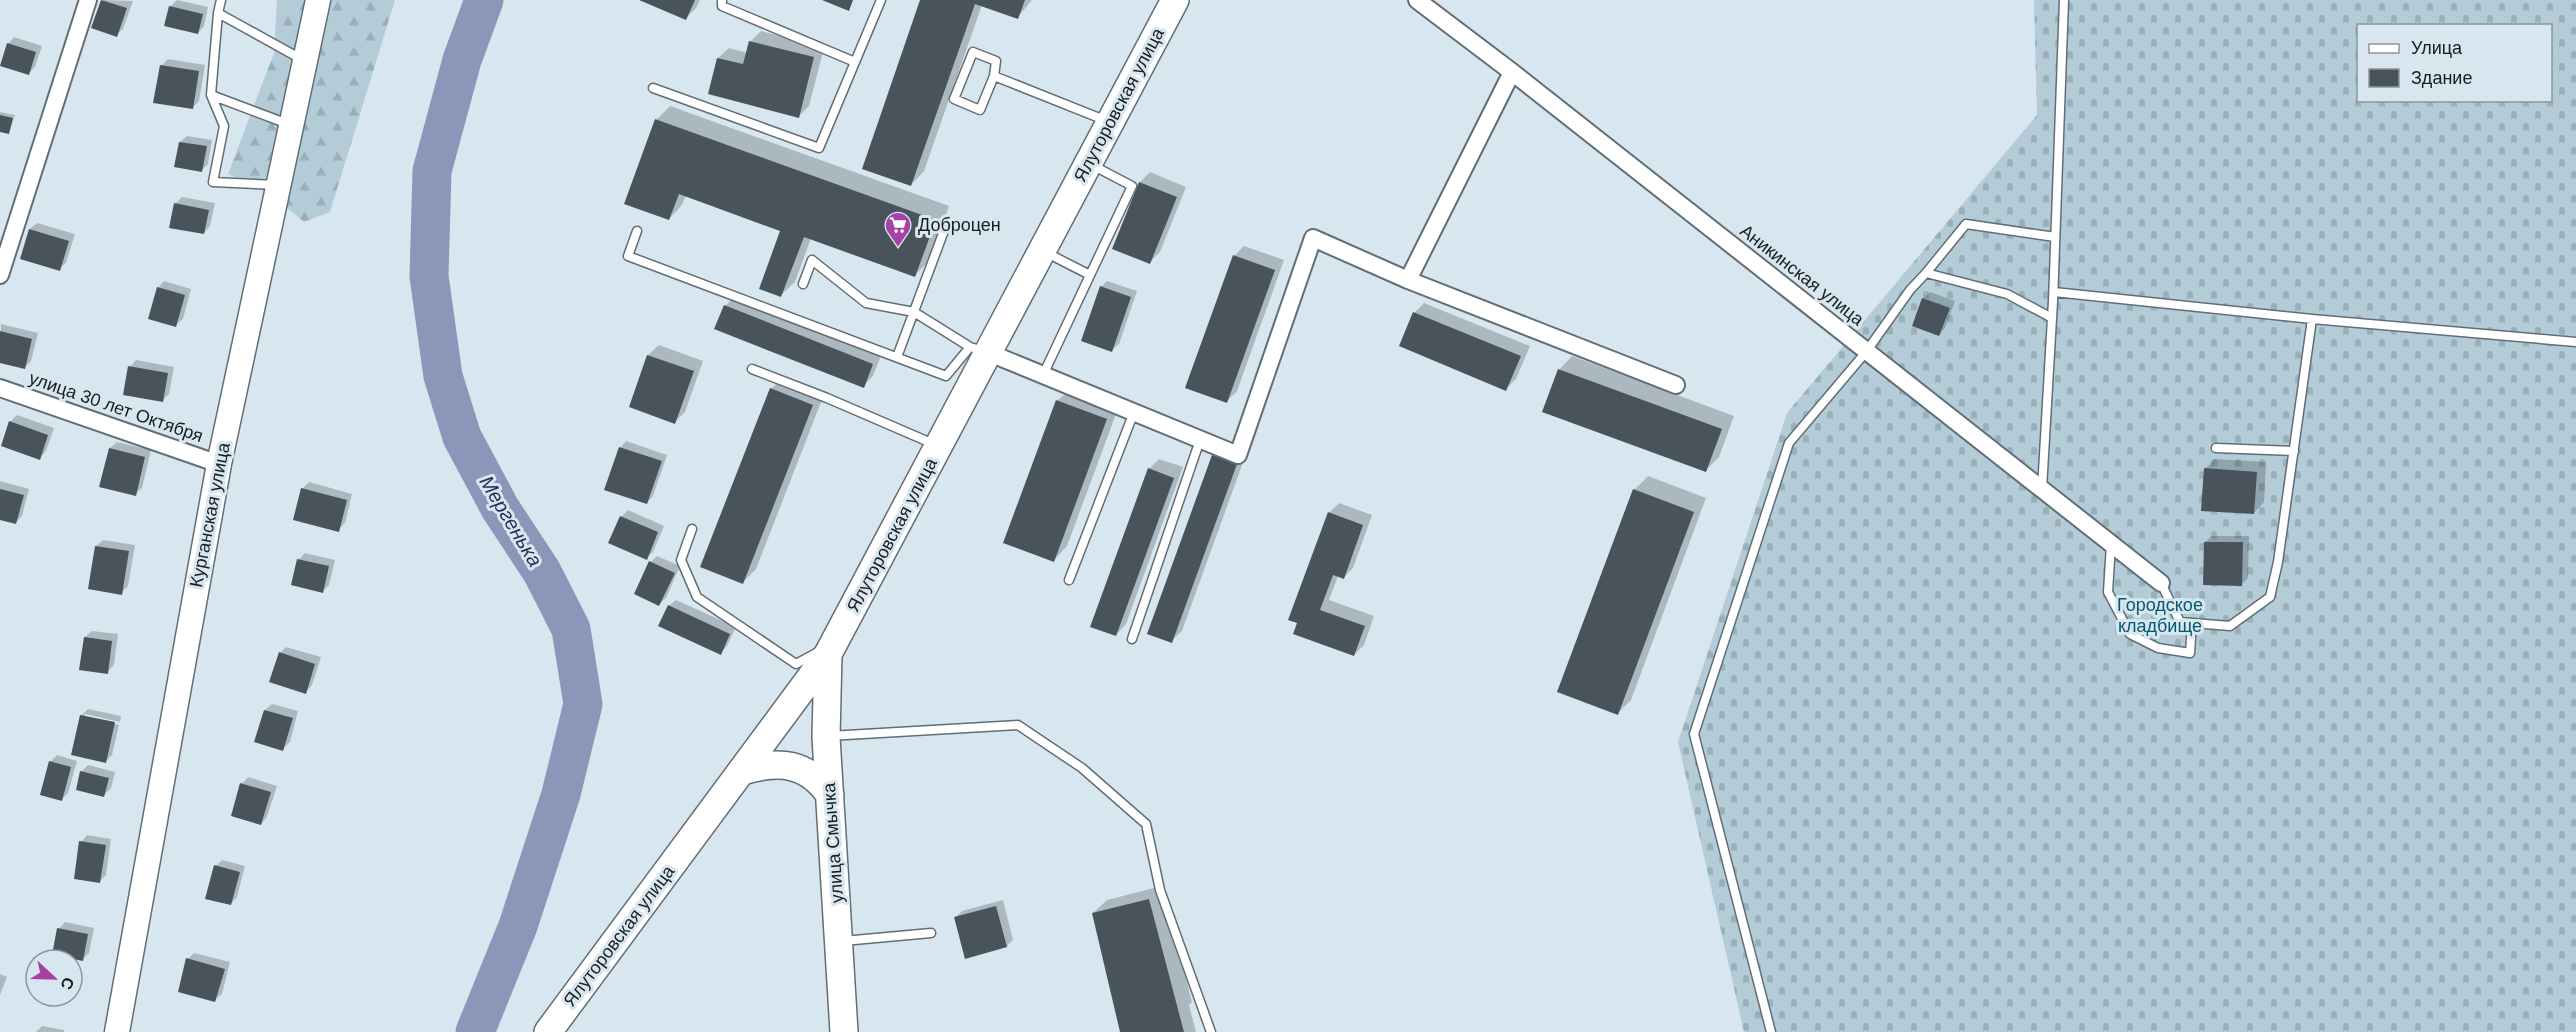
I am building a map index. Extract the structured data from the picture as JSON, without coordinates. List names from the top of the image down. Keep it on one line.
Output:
{"streets":{"main road":["Ялуторовская улица","Курганская улица","улица Смычка"],"street":["Аникинская улица","улица 30 лет Октября"]},"crossings":[["Ялуторовская улица","улица Смычка"],["улица 30 лет Октября","Курганская улица"]],"water":["Мергенька"],"parks":["Городское кладбище"],"places":{"supermarket":["Доброцен"]},"legend":["Улица","Здание"],"north":"right"}
